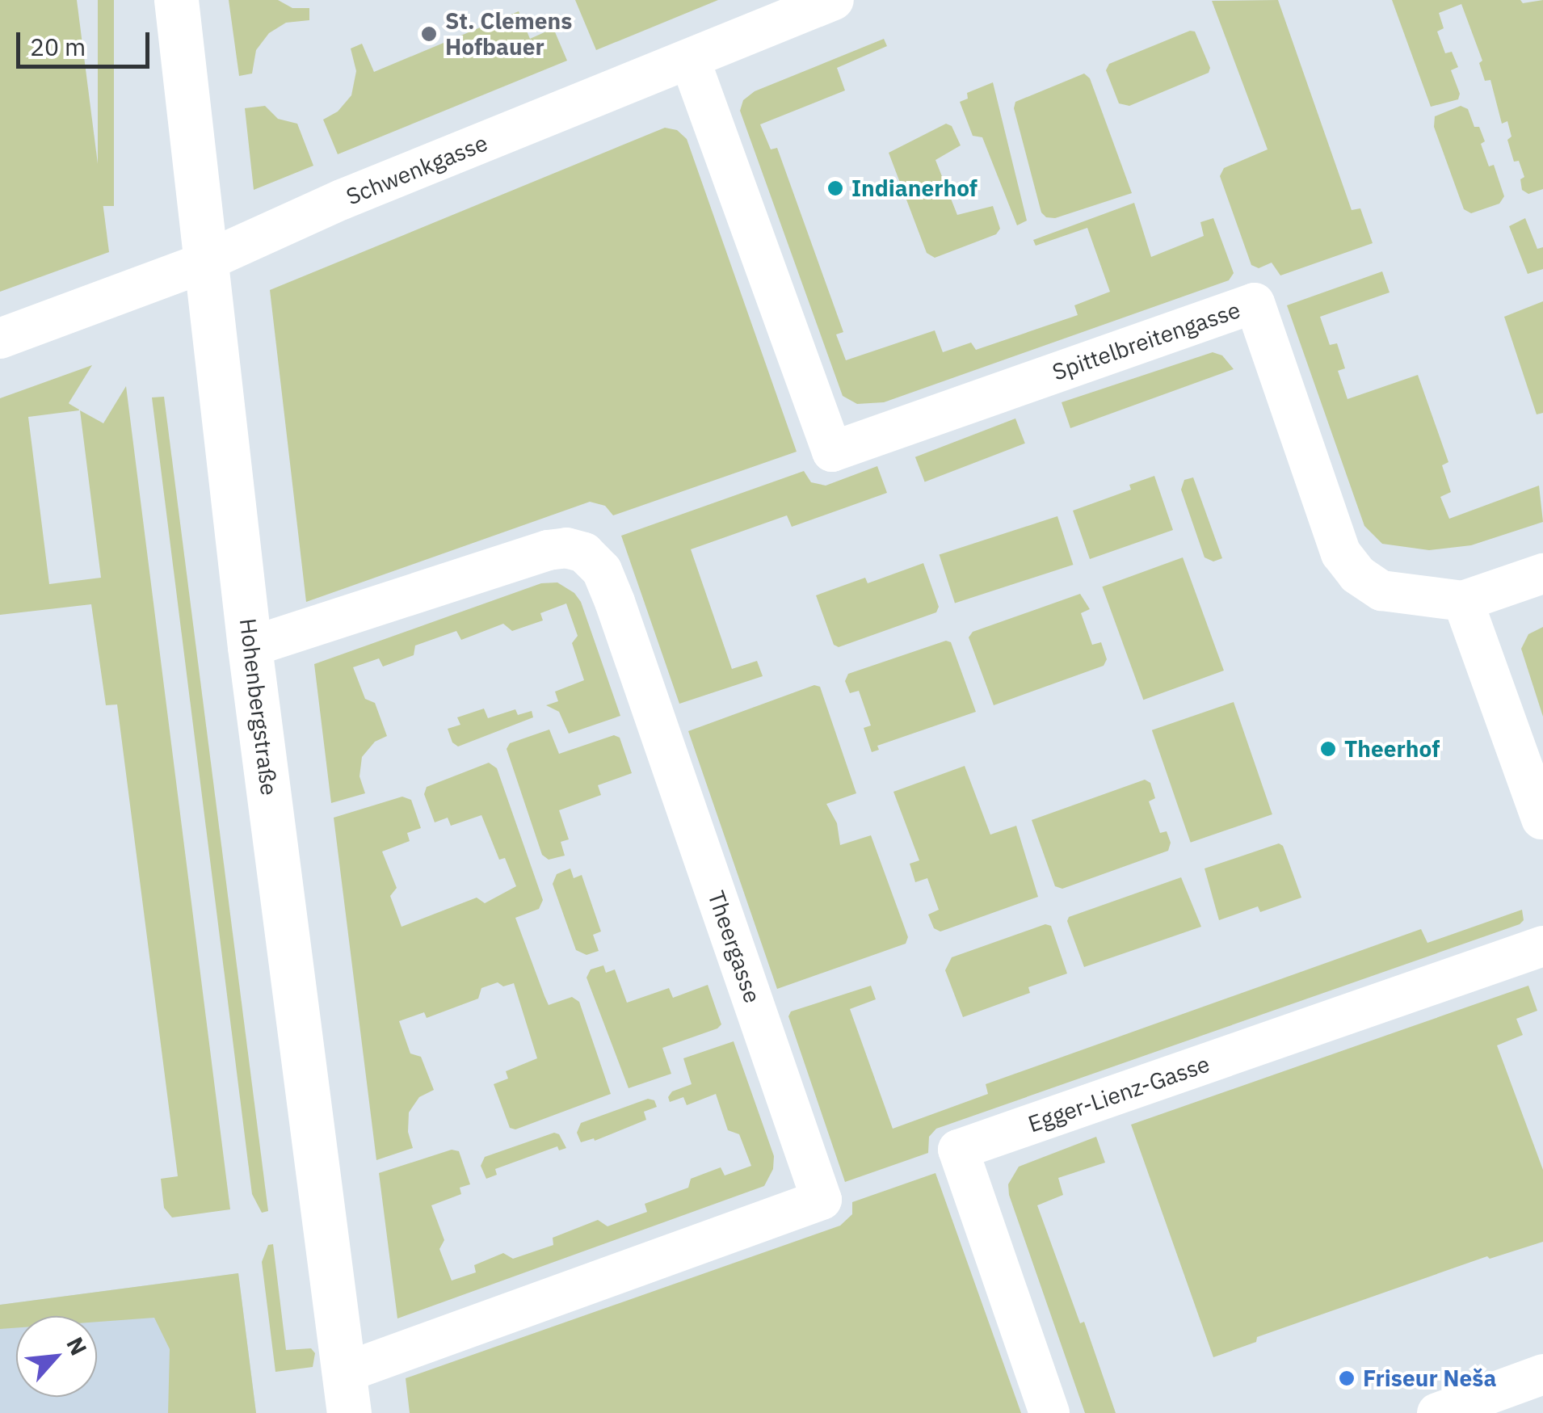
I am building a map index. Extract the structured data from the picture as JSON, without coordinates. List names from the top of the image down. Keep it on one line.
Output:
{"streets":{"street":["Schwenkgasse","Spittelbreitengasse","Hohenbergstraße","Theergasse","Egger-Lienz-Gasse"]},"crossings":[["Schwenkgasse","Spittelbreitengasse"],["Schwenkgasse","Hohenbergstraße"],["Hohenbergstraße","Theergasse"]],"places":["St. Clemens Hofbauer","Indianerhof","Theerhof","Friseur Neša"],"scale_bar":"20 m","north":"top right"}
